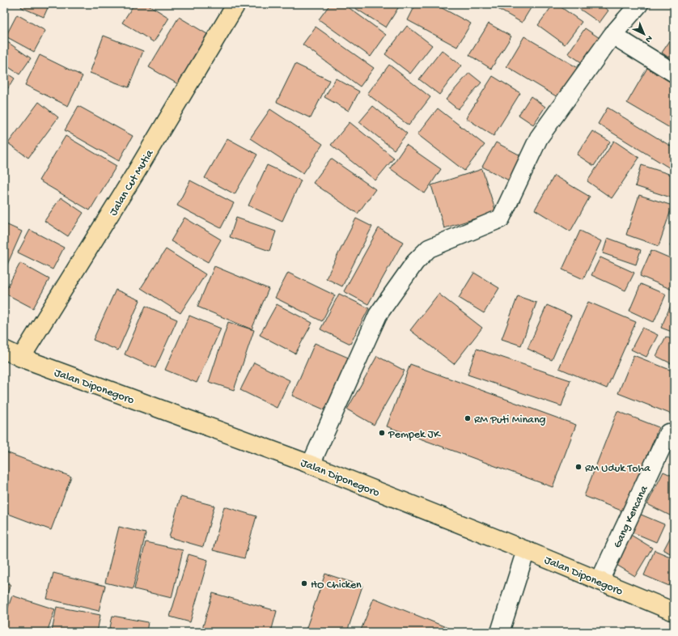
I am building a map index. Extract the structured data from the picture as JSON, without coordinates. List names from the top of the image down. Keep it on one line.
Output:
{"streets":{"main road":["Jalan Cut Mutia","Jalan Diponegoro"],"street":["Gang Kencana"]},"crossings":[["Jalan Cut Mutia","Jalan Diponegoro"],["Jalan Diponegoro","Gang Kencana"]],"places":["RM Puti Minang","Pempek JK","RM Uduk Toha","HO Chicken"],"north":"bottom right"}
